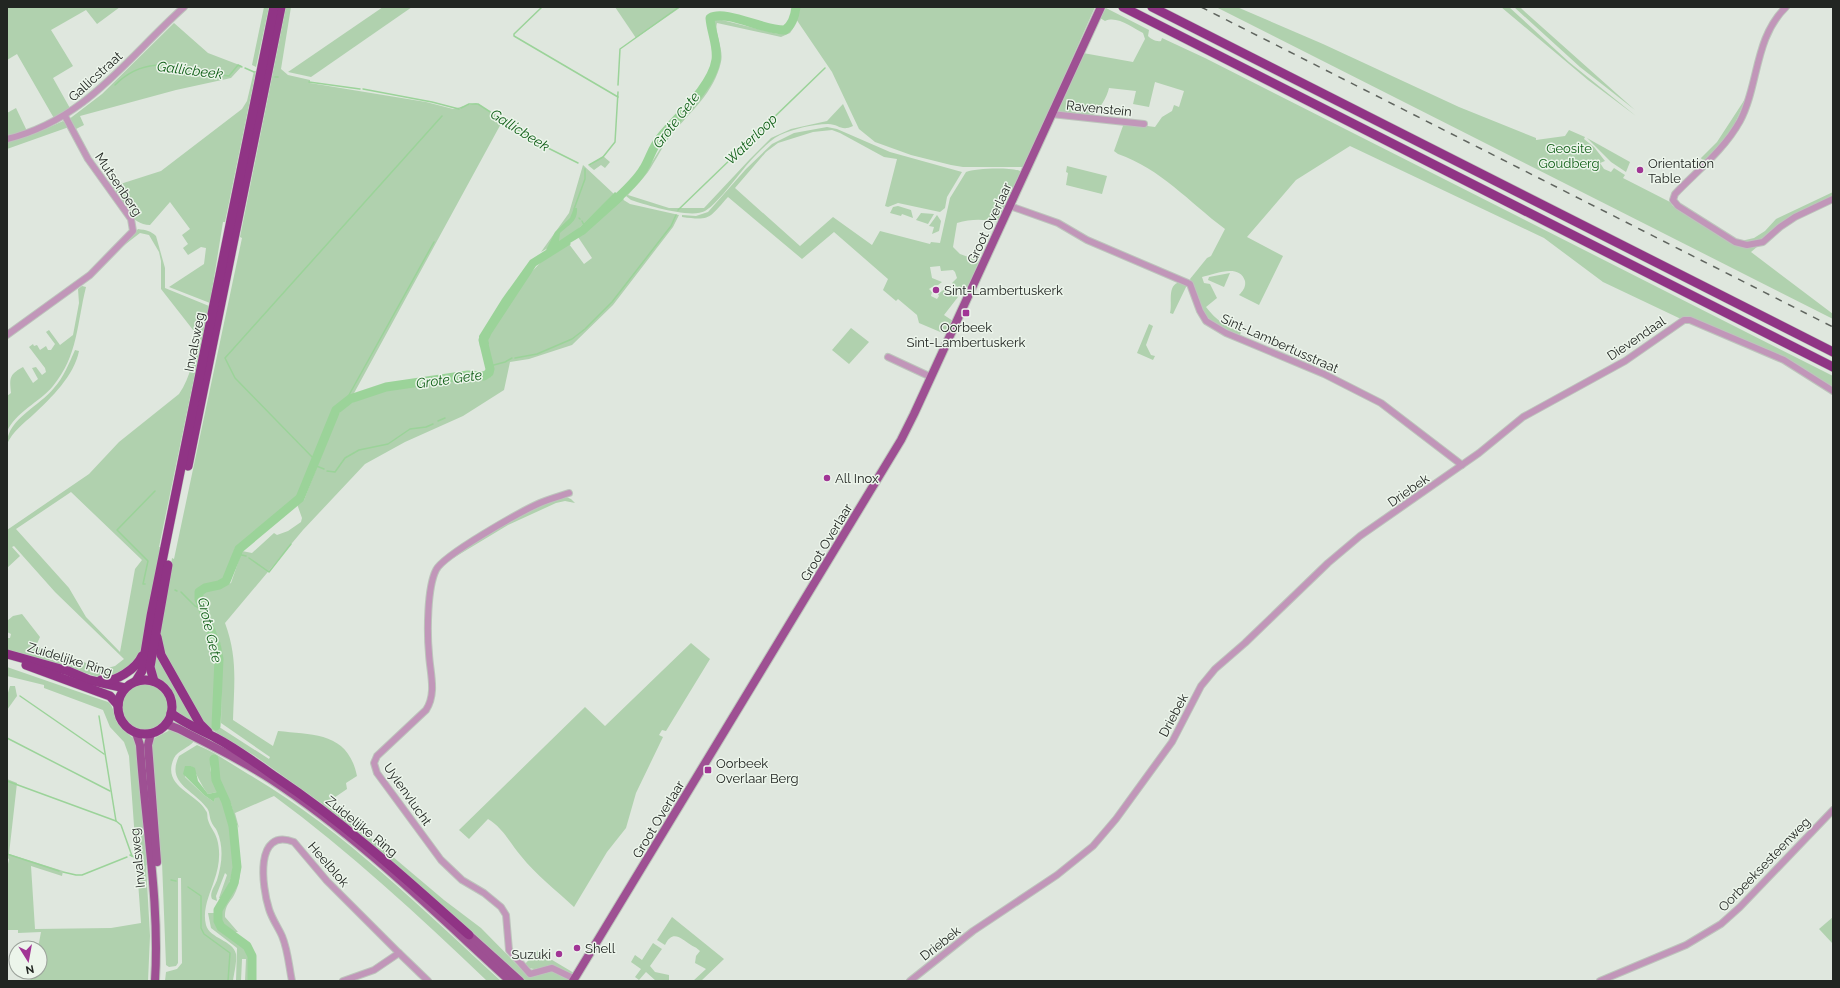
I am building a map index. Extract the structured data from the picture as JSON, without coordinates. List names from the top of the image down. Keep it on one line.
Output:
{"streets":{"highway":["Invalsweg","Zuidelijke Ring"],"main road":["Groot Overlaar"],"street":["Gallicstraat","Ravenstein","Mutsenberg","Dievendaal","Sint-Lambertusstraat","Driebek","Uylenvlucht","Heelblok","Oorbeeksesteenweg"]},"crossings":[["Gallicstraat","Mutsenberg"],["Ravenstein","Groot Overlaar"],["Groot Overlaar","Sint-Lambertusstraat"],["Groot Overlaar","Uylenvlucht"],["Dievendaal","Sint-Lambertusstraat"],["Dievendaal","Driebek"],["Invalsweg","Zuidelijke Ring"],["Sint-Lambertusstraat","Driebek"]],"water":["Gallicbeek","Grote Gete","Waterloop"],"parks":["Geosite Goudberg"],"places":{"other":["Orientation Table","Sint-Lambertuskerk","All Inox","Shell","Suzuki"],"transit":["Oorbeek Sint-Lambertuskerk","Oorbeek Overlaar Berg"]},"north":"bottom"}
